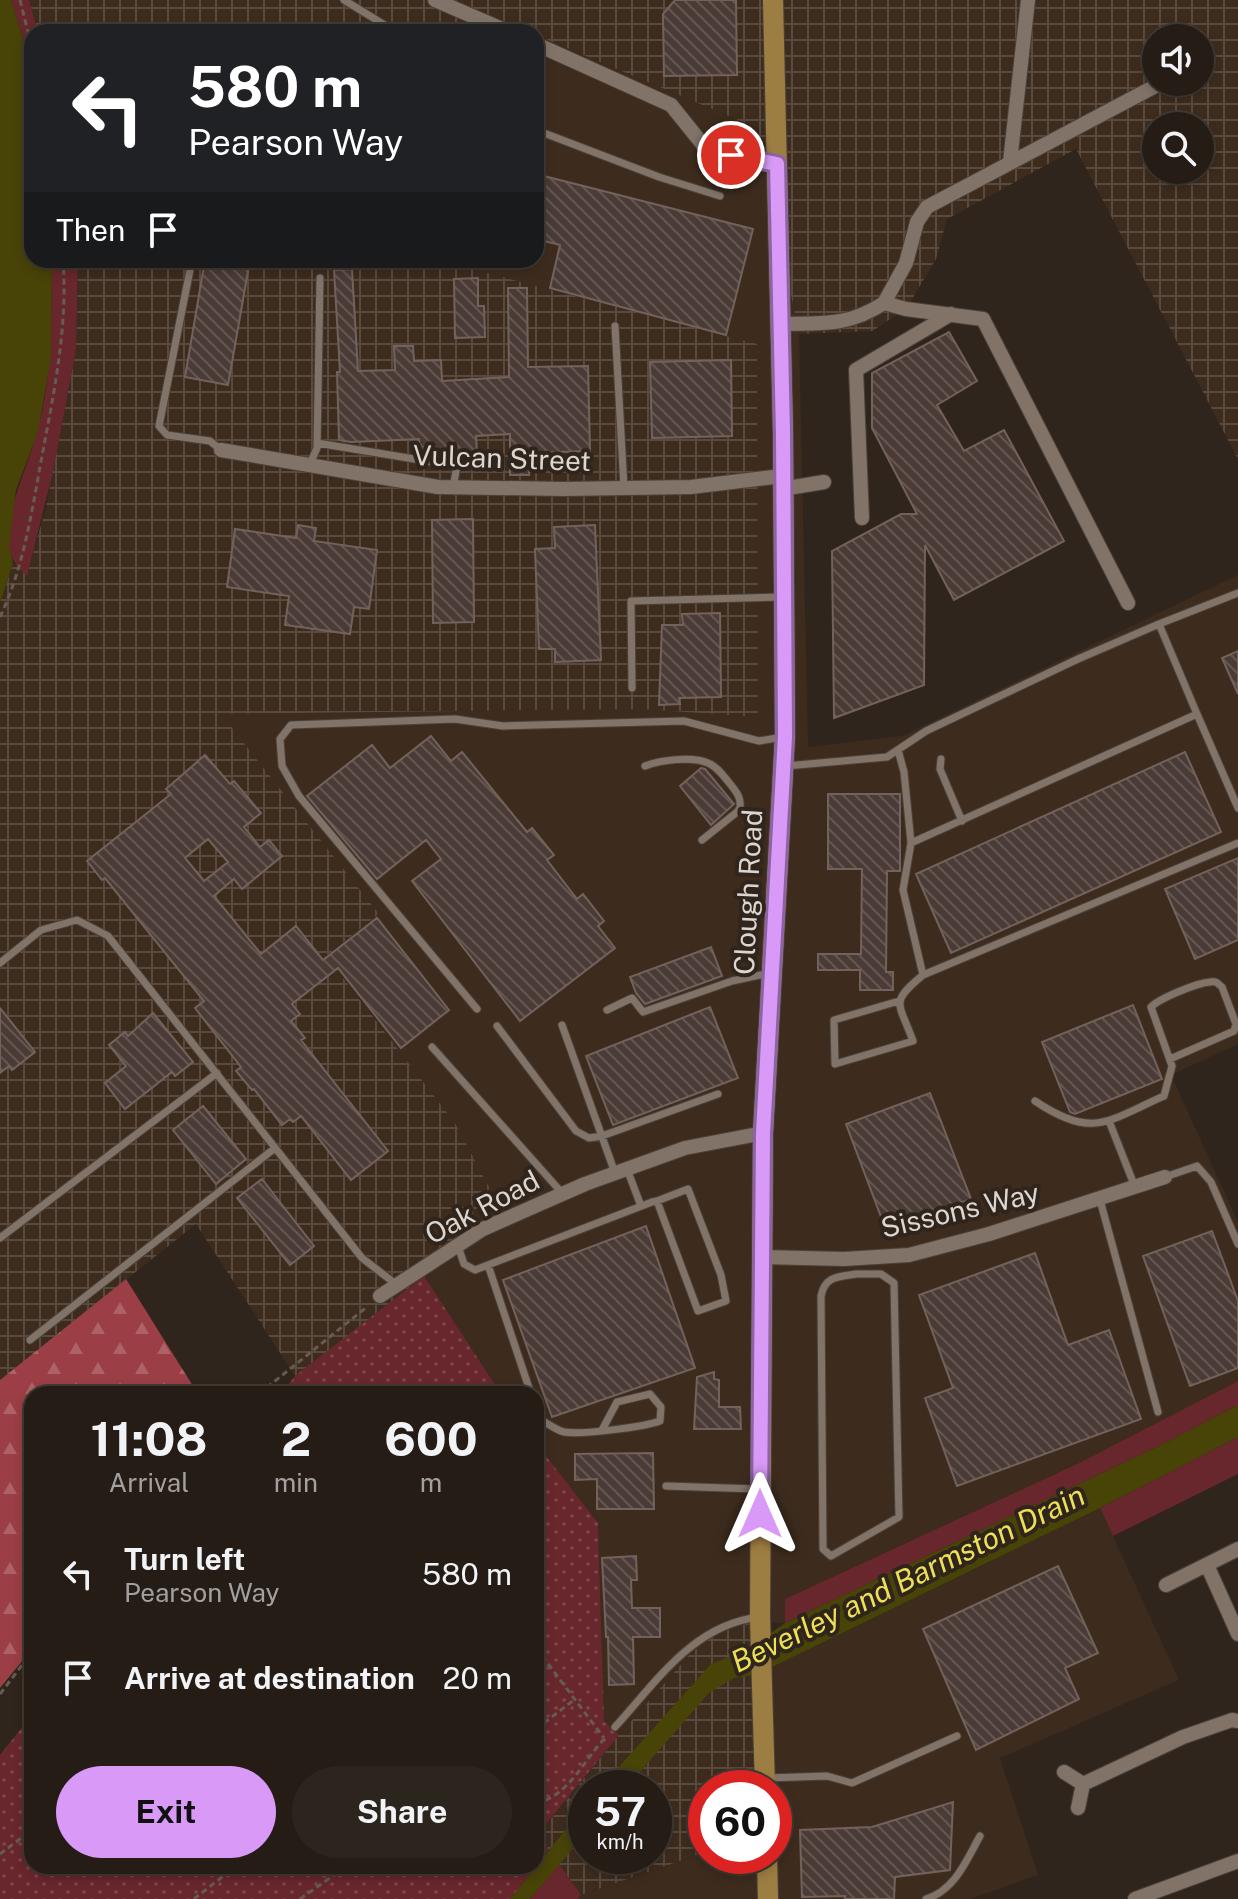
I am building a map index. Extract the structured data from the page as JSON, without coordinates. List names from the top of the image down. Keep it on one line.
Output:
{"streets":{"main road":["Clough Road"],"street":["Vulcan Street","Oak Road","Sissons Way"]},"crossings":[["Vulcan Street","Clough Road"],["Clough Road","Oak Road"],["Clough Road","Sissons Way"]],"water":["Beverley and Barmston Drain"],"page":{"turn":["580 m","Pearson Way"],"then":"Then","eta":["11:08","Arrival","2","min","600","m"],"list":[{"name":"Turn left","note":"Pearson Way","value":"580 m"},{"name":"Arrive at destination","value":"20 m"}],"buttons":["Exit","Share"],"speed":"57 km/h","limit":"60"}}
